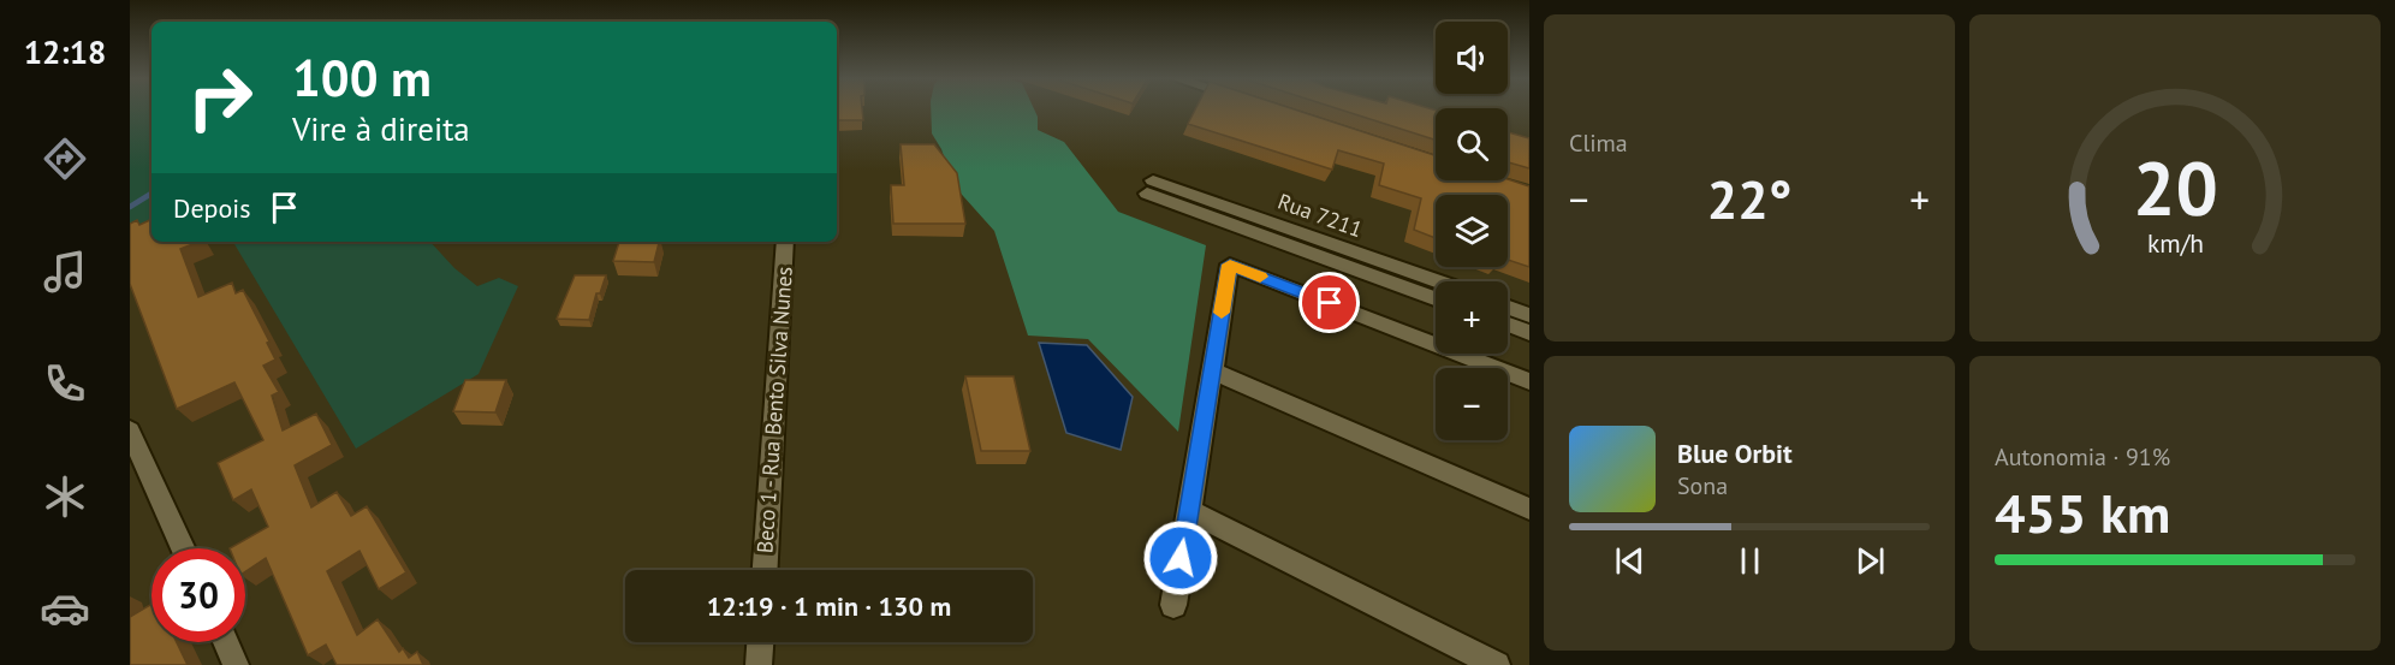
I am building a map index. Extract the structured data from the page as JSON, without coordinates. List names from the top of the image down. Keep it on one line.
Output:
{"streets":{"street":["Rua 7211","Beco 1 - Rua Bento Silva Nunes"]},"page":{"tabs":"12:18","tile":["Clima",["Autonomia · 91%","455 km"]],"map_buttons":["+","−"],"turn":["100 m","Vire à direita"],"heat":["−","22°","+"],"then":"Depois","song":["Blue Orbit","Sona"],"limit":"30","trip":"12:19 · 1 min · 130 m","gauge":["20","km/h"]}}
